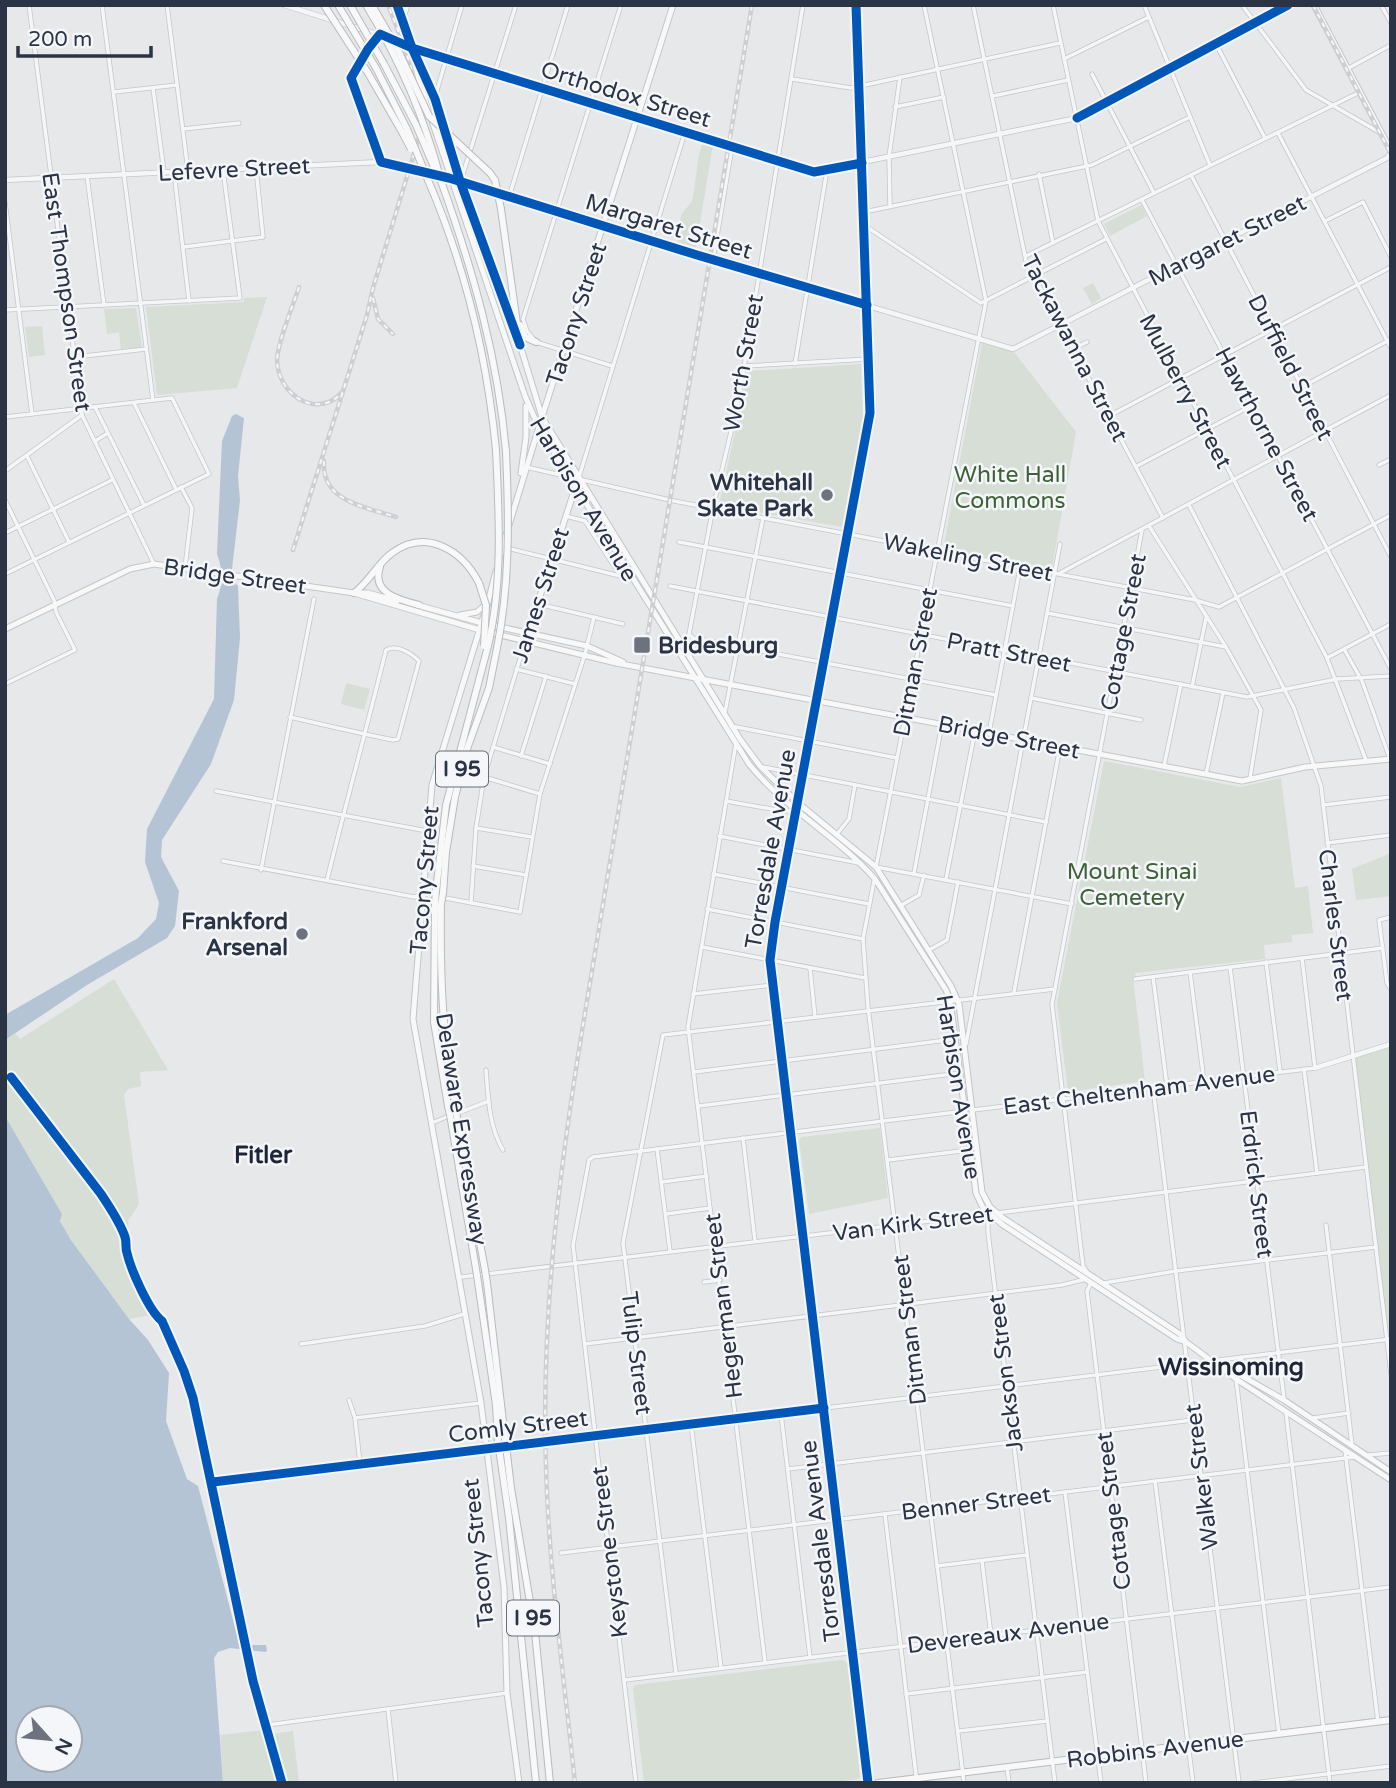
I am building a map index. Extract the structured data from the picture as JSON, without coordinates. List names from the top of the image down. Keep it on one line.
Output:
{"streets":{"highway":["I 95","Delaware Expressway","Robbins Avenue"],"main road":["Tacony Street","Harbison Avenue","Bridge Street","James Street","Torresdale Avenue"],"street":["Orthodox Street","Lefevre Street","Margaret Street","East Thompson Street","Tackawanna Street","Worth Street","Duffield Street","Mulberry Street","Hawthorne Street","Wakeling Street","Cottage Street","Pratt Street","Ditman Street","Charles Street","East Cheltenham Avenue","Erdrick Street","Van Kirk Street","Hegerman Street","Tulip Street","Jackson Street","Comly Street","Walker Street","Benner Street","Keystone Street","Devereaux Avenue"]},"crossings":[["Orthodox Street","Tacony Street"],["Orthodox Street","Tackawanna Street"],["Orthodox Street","Worth Street"],["Orthodox Street","Mulberry Street"],["Orthodox Street","Harbison Avenue"],["Orthodox Street","James Street"],["Orthodox Street","Ditman Street"],["Orthodox Street","Torresdale Avenue"],["Lefevre Street","Margaret Street"],["Lefevre Street","East Thompson Street"],["Lefevre Street","Harbison Avenue"],["Margaret Street","Tacony Street"],["Margaret Street","Tackawanna Street"],["Margaret Street","Worth Street"],["Margaret Street","Duffield Street"],["Margaret Street","Mulberry Street"],["Margaret Street","Hawthorne Street"],["Margaret Street","Harbison Avenue"],["Margaret Street","James Street"],["Margaret Street","Ditman Street"],["Margaret Street","Torresdale Avenue"],["East Thompson Street","Bridge Street"],["Tacony Street","Harbison Avenue"],["Tacony Street","Wakeling Street"],["Tacony Street","Bridge Street"],["Tacony Street","Van Kirk Street"],["Tacony Street","Comly Street"],["Worth Street","Wakeling Street"],["Worth Street","Pratt Street"],["Duffield Street","Wakeling Street"],["Mulberry Street","Wakeling Street"],["Mulberry Street","Bridge Street"],["Mulberry Street","Pratt Street"],["Hawthorne Street","Wakeling Street"],["Harbison Avenue","Wakeling Street"],["Harbison Avenue","Bridge Street"],["Harbison Avenue","James Street"],["Harbison Avenue","Ditman Street"],["Harbison Avenue","Torresdale Avenue"],["Harbison Avenue","East Cheltenham Avenue"],["Harbison Avenue","Van Kirk Street"],["Harbison Avenue","Jackson Street"],["Wakeling Street","James Street"],["Wakeling Street","Cottage Street"],["Wakeling Street","Ditman Street"],["Wakeling Street","Torresdale Avenue"],["Wakeling Street","Charles Street"],["Bridge Street","James Street"],["Bridge Street","Cottage Street"],["Bridge Street","Ditman Street"],["Bridge Street","Torresdale Avenue"],["Bridge Street","Charles Street"],["Cottage Street","Pratt Street"],["Cottage Street","East Cheltenham Avenue"],["Cottage Street","Van Kirk Street"],["Cottage Street","Comly Street"],["Cottage Street","Benner Street"],["Cottage Street","Devereaux Avenue"],["Cottage Street","Robbins Avenue"],["Pratt Street","Ditman Street"],["Pratt Street","Torresdale Avenue"],["Pratt Street","Charles Street"],["Ditman Street","East Cheltenham Avenue"],["Ditman Street","Van Kirk Street"],["Ditman Street","Comly Street"],["Ditman Street","Benner Street"],["Ditman Street","Devereaux Avenue"],["Ditman Street","Robbins Avenue"],["Torresdale Avenue","East Cheltenham Avenue"],["Torresdale Avenue","Van Kirk Street"],["Torresdale Avenue","Comly Street"],["Torresdale Avenue","Benner Street"],["Torresdale Avenue","Devereaux Avenue"],["Charles Street","East Cheltenham Avenue"],["Charles Street","Van Kirk Street"],["Charles Street","Comly Street"],["East Cheltenham Avenue","Erdrick Street"],["East Cheltenham Avenue","Hegerman Street"],["East Cheltenham Avenue","Tulip Street"],["East Cheltenham Avenue","Walker Street"],["East Cheltenham Avenue","Keystone Street"],["Erdrick Street","Van Kirk Street"],["Erdrick Street","Comly Street"],["Van Kirk Street","Hegerman Street"],["Van Kirk Street","Tulip Street"],["Van Kirk Street","Jackson Street"],["Van Kirk Street","Walker Street"],["Van Kirk Street","Keystone Street"],["Hegerman Street","Tulip Street"],["Hegerman Street","Comly Street"],["Hegerman Street","Benner Street"],["Hegerman Street","Devereaux Avenue"],["Tulip Street","Comly Street"],["Tulip Street","Benner Street"],["Tulip Street","Devereaux Avenue"],["Jackson Street","Comly Street"],["Jackson Street","Benner Street"],["Jackson Street","Devereaux Avenue"],["Jackson Street","Robbins Avenue"],["Comly Street","Walker Street"],["Comly Street","Keystone Street"],["Walker Street","Benner Street"],["Walker Street","Devereaux Avenue"],["Walker Street","Robbins Avenue"],["Benner Street","Keystone Street"],["Keystone Street","Devereaux Avenue"]],"districts":["Fitler","Wissinoming"],"parks":["White Hall Commons","Mount Sinai Cemetery"],"places":{"other":["Whitehall Skate Park","Frankford Arsenal"],"transit":["Bridesburg"]},"scale_bar":"200 m","north":"bottom right"}
